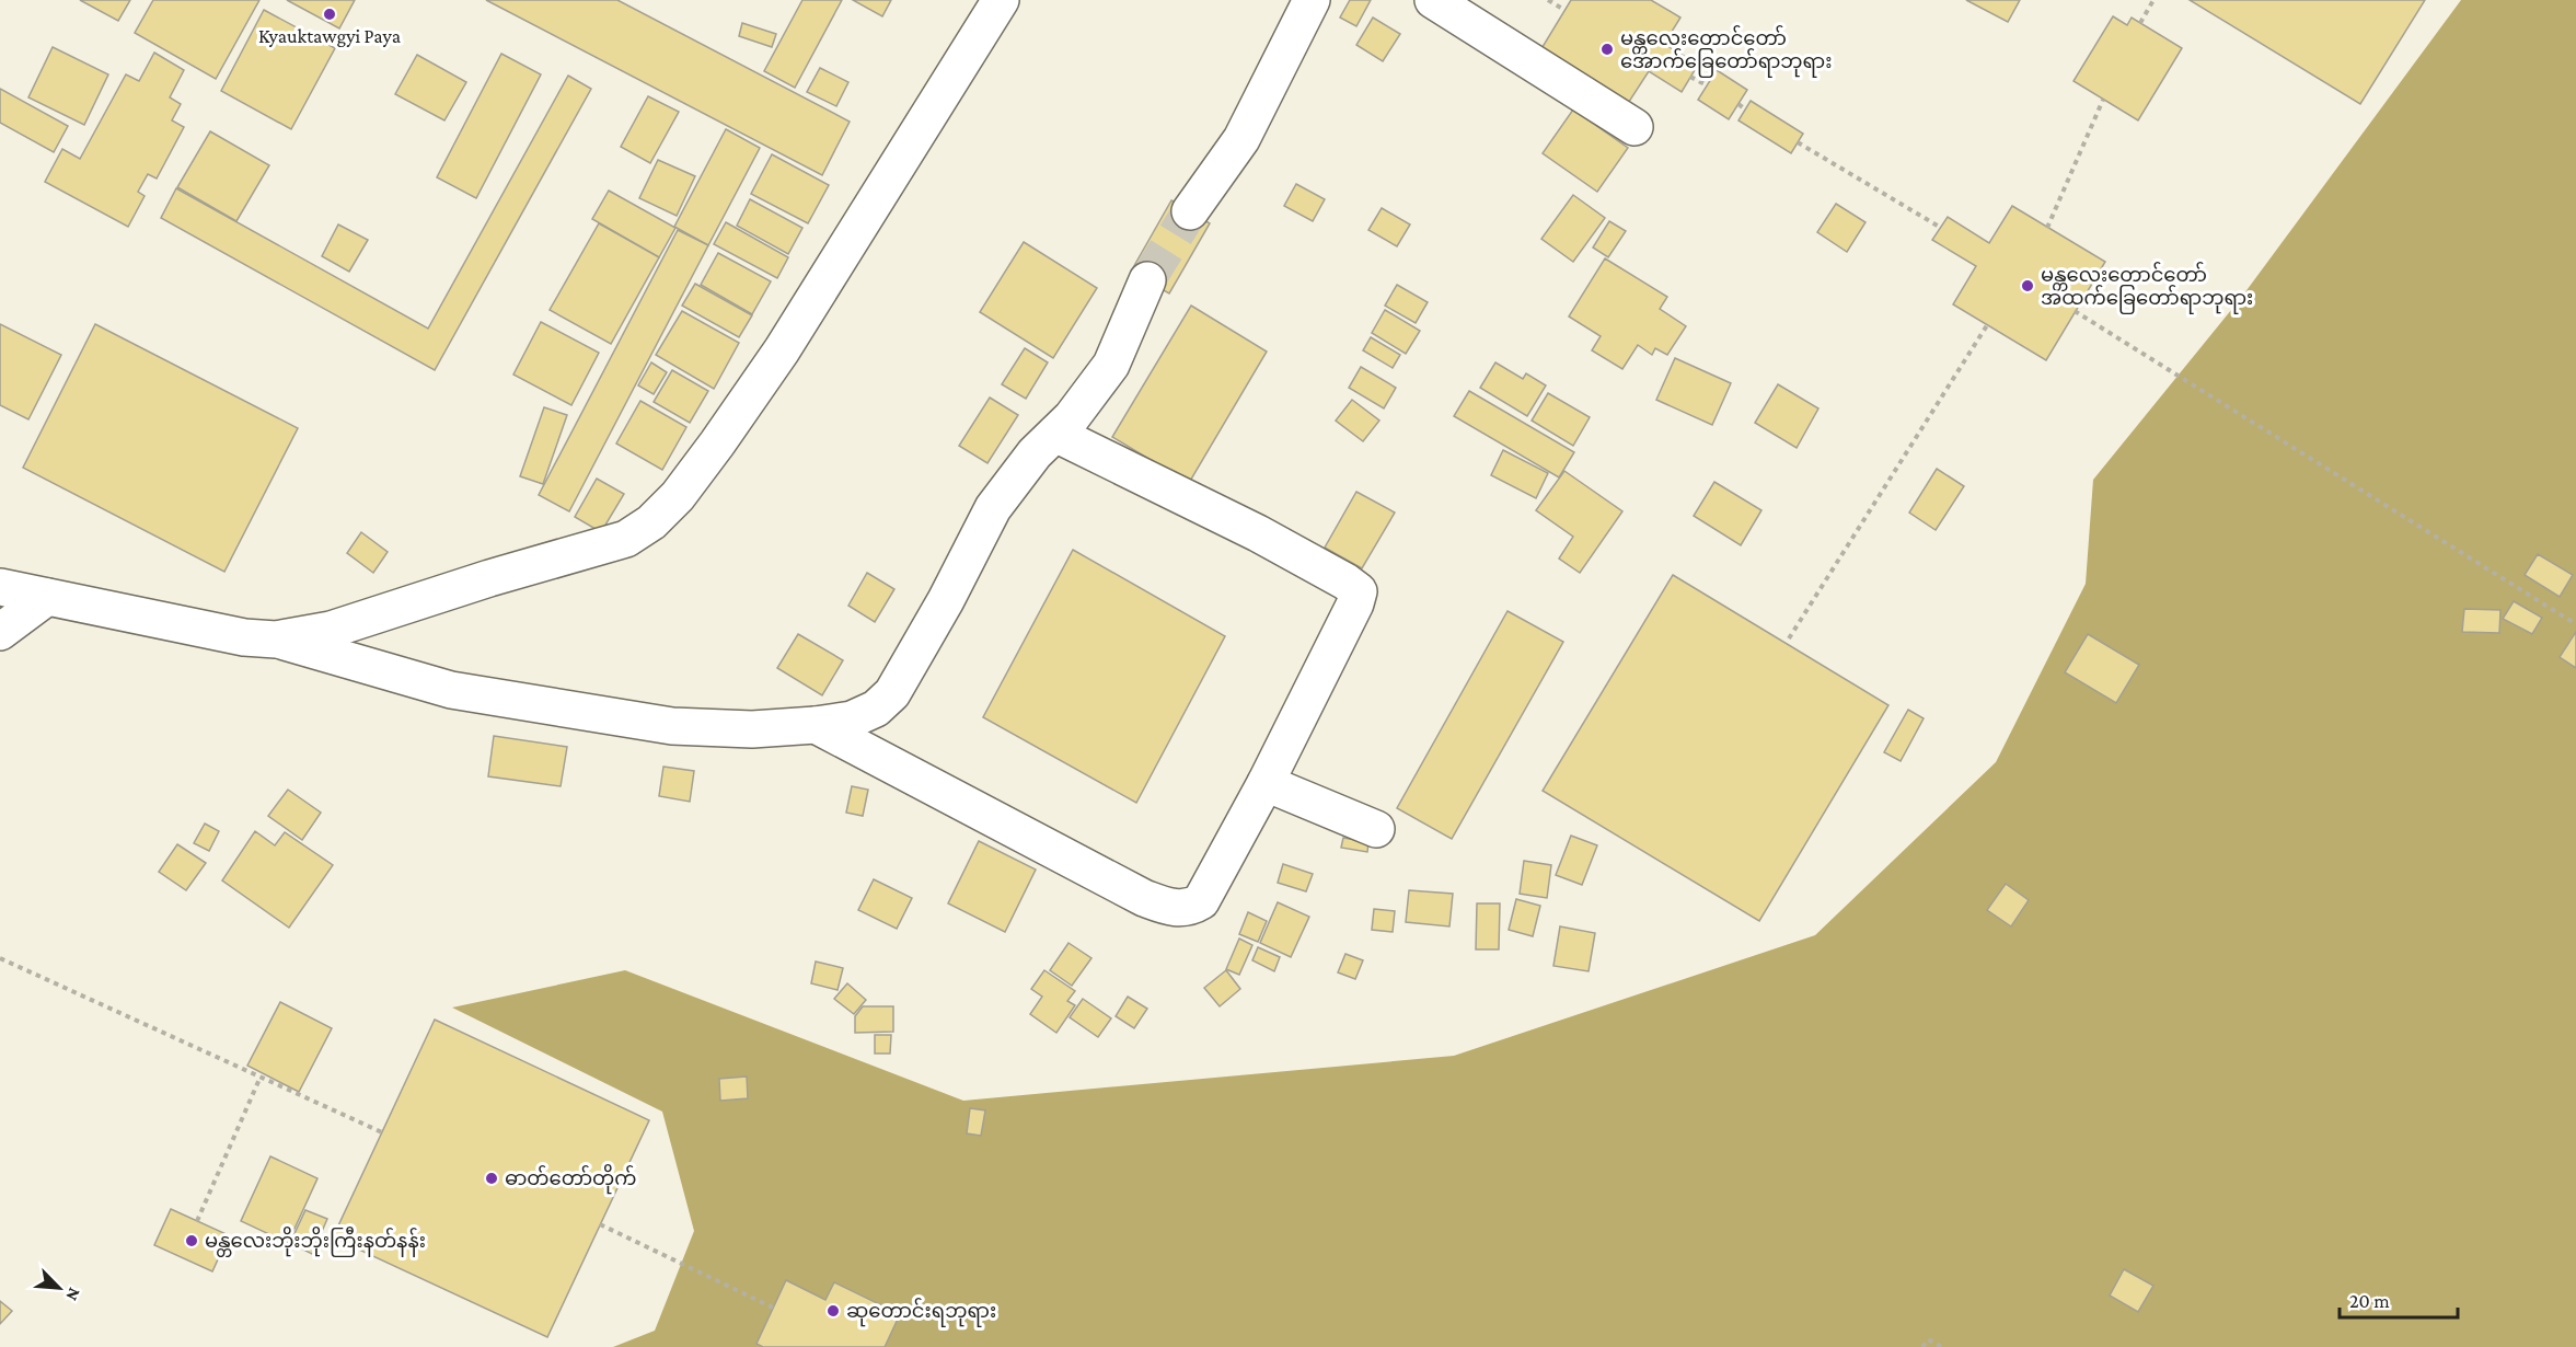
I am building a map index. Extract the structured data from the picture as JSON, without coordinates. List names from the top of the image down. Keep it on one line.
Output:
{"places":["Kyauktawgyi Paya","မန္တ‌လေးတောင်တော် အောက်ခြေတော်ရာဘုရား‌","မန္တ‌လေးတောင်တော် အထက်ခြေတော်ရာဘုရား‌","ဓာတ်တော်တိုက်","မန္တလေးဘိုးဘိုးကြီးနတ်နန်း","ဆုတောင်းရဘုရား"],"scale_bar":"20 m","north":"bottom right"}
